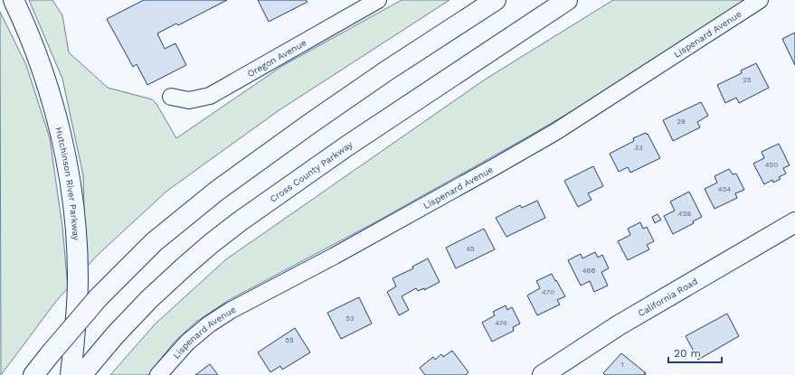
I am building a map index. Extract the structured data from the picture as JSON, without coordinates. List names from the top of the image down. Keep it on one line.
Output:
{"streets":{"main road":["Cross County Parkway","Hutchinson River Parkway","California Road"],"street":["Lispenard Avenue","Oregon Avenue"]},"house_numbers":["25","29","33","450","454","458","45","466","470","53","474","55","1"],"scale_bar":"20 m"}
